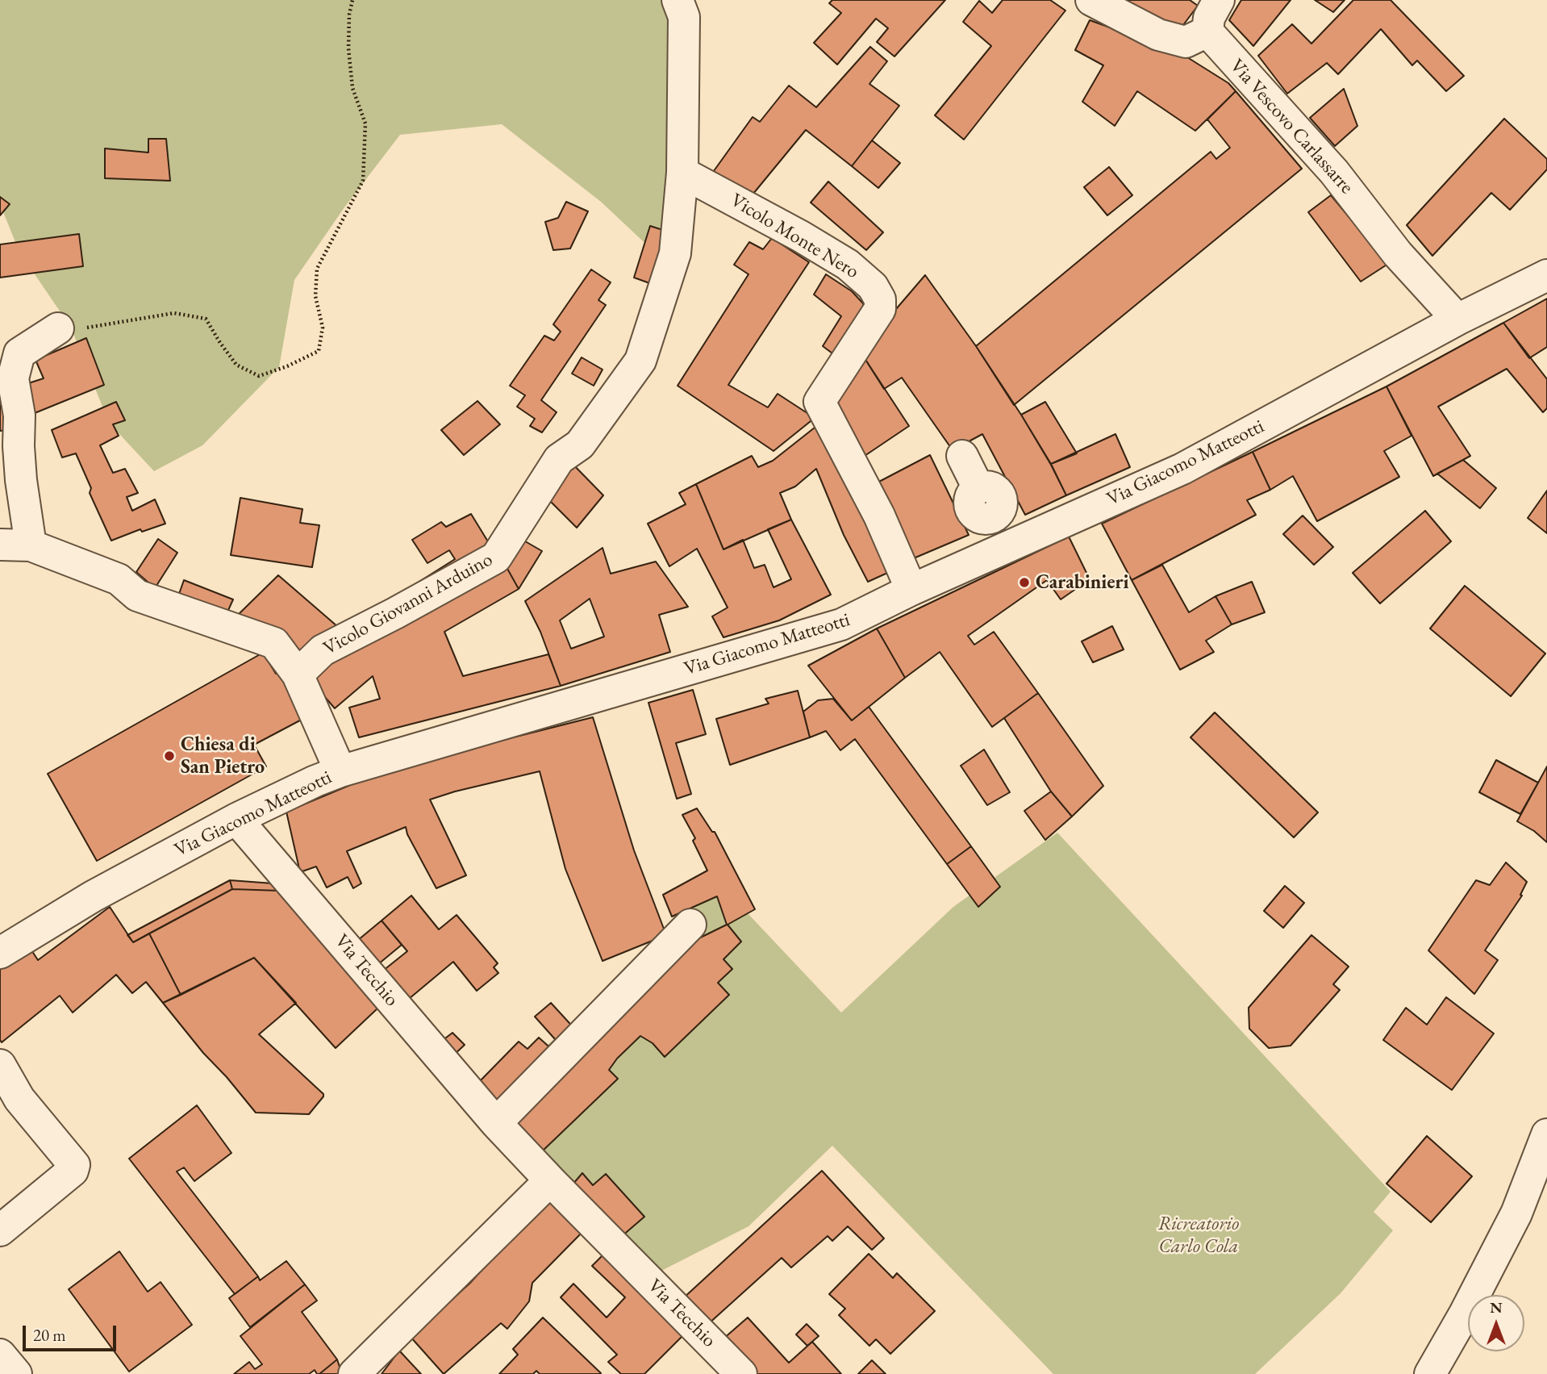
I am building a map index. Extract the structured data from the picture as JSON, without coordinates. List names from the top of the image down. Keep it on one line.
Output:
{"streets":{"street":["Via Vescovo Carlassarre","Vicolo Monte Nero","Via Giacomo Matteotti","Vicolo Giovanni Arduino","Via Tecchio"]},"crossings":[["Via Vescovo Carlassarre","Via Giacomo Matteotti"],["Vicolo Monte Nero","Via Giacomo Matteotti"],["Vicolo Monte Nero","Vicolo Giovanni Arduino"],["Via Giacomo Matteotti","Via Tecchio"]],"parks":["Ricreatorio Carlo Cola"],"places":["Carabinieri","Chiesa di San Pietro"],"scale_bar":"20 m","north":"top"}
